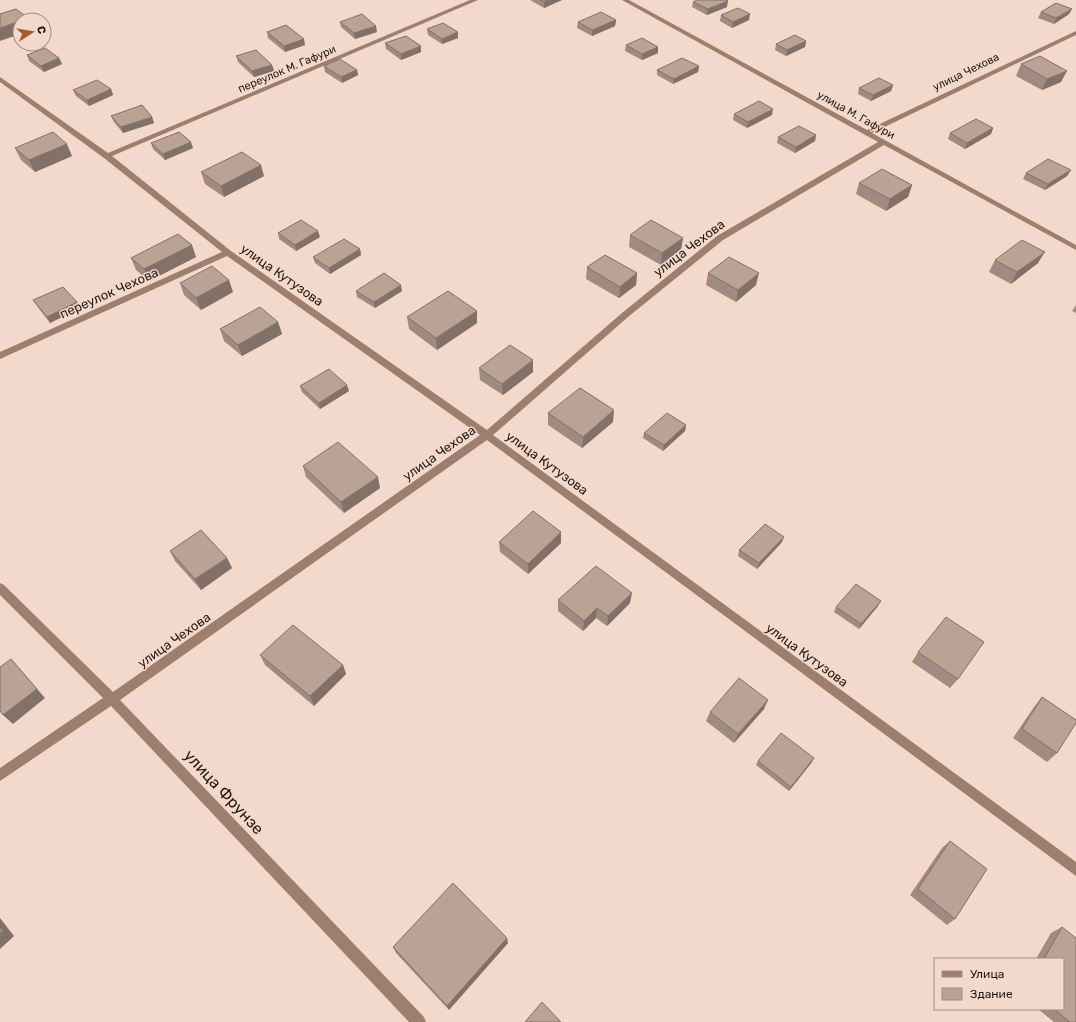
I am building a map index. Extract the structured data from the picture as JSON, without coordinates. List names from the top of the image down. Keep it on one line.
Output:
{"streets":{"street":["переулок М. Гафури","улица Чехова","улица М. Гафури","улица Кутузова","переулок Чехова","улица Фрунзе"]},"crossings":[["переулок М. Гафури","улица Кутузова"],["улица Чехова","улица М. Гафури"],["улица Чехова","улица Кутузова"],["улица Чехова","улица Фрунзе"],["улица Кутузова","переулок Чехова"]],"legend":["Улица","Здание"],"north":"right"}
